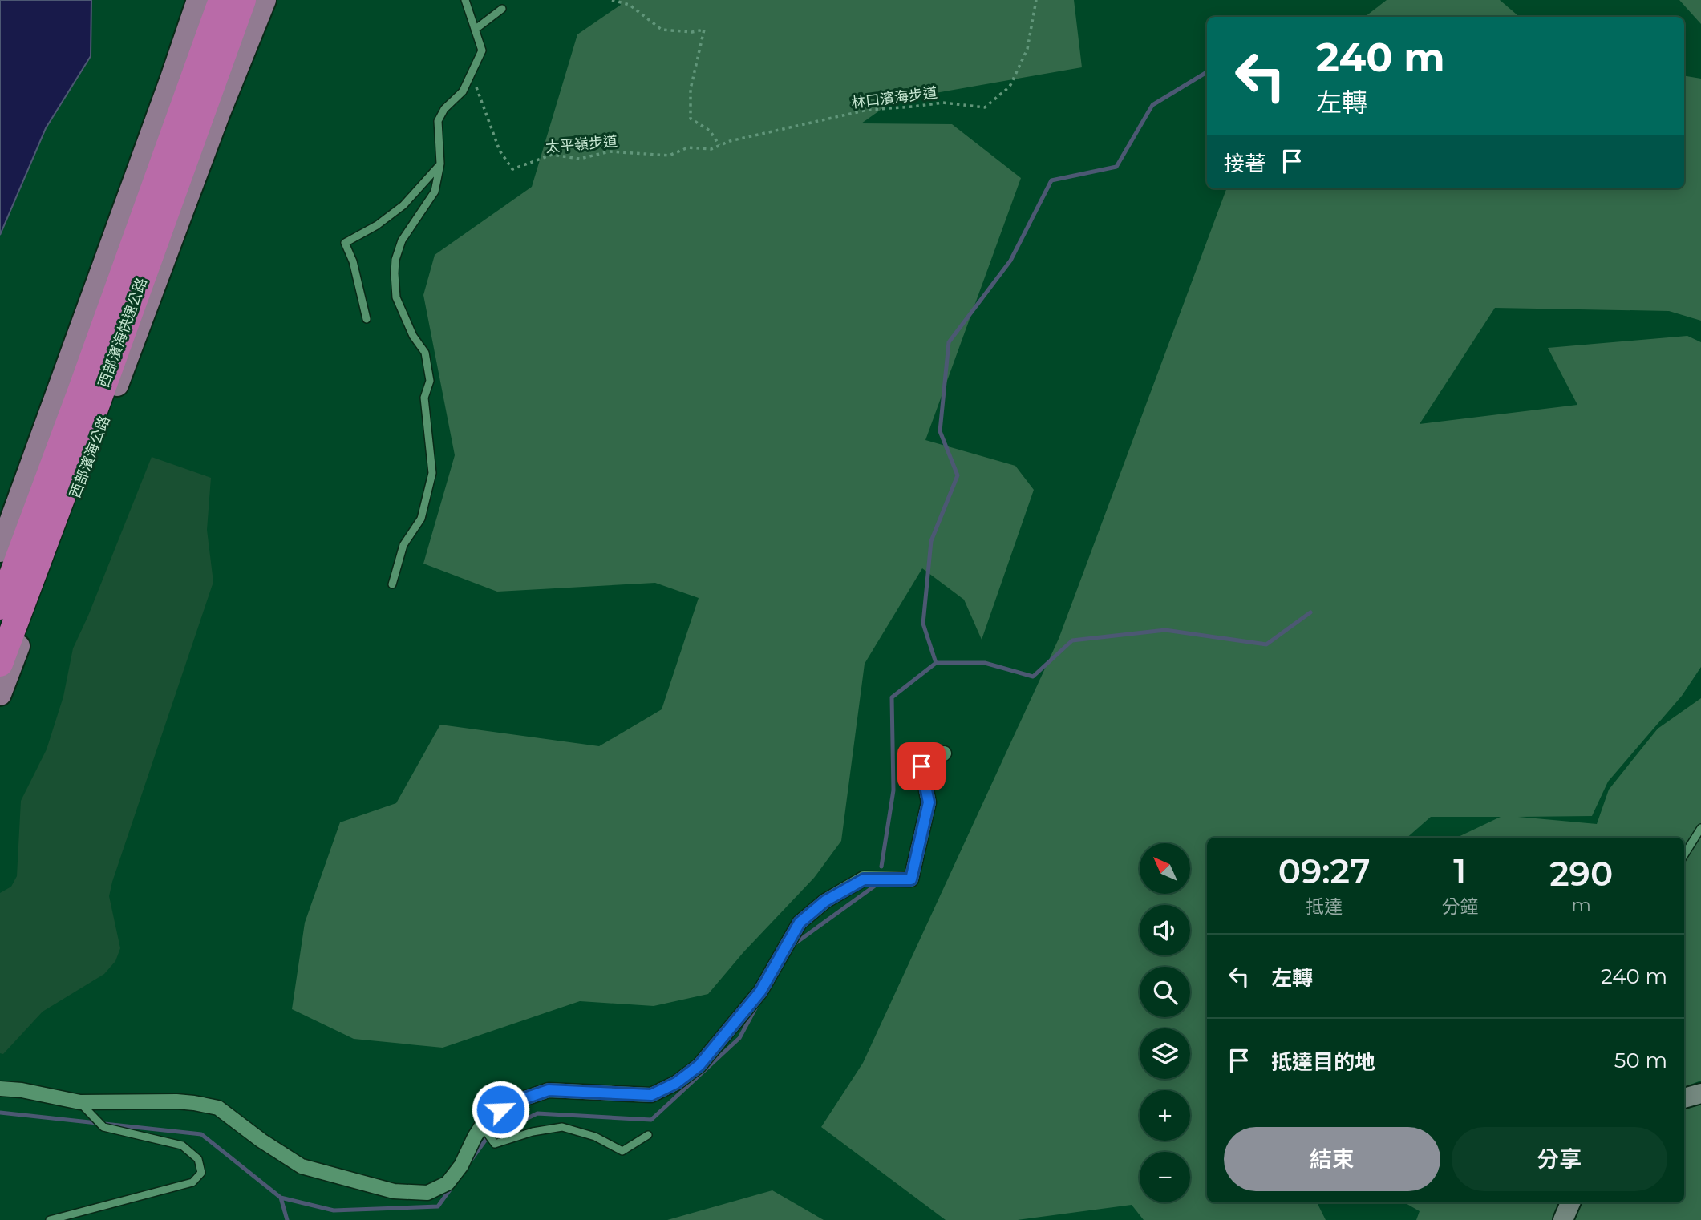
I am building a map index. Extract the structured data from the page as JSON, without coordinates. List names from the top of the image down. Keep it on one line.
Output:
{"streets":{"highway":["西部濱海快速公路"],"main road":["西部濱海公路"],"path":["林口濱海步道","太平嶺步道"]},"crossings":[["林口濱海步道","太平嶺步道"]],"north":"top left","page":{"turn":["240 m","左轉"],"then":"接著","eta":["09:27","抵達","1","分鐘","290","m"],"map_buttons":["+","−"],"list":[{"name":"左轉","value":"240 m"},{"name":"抵達目的地","value":"50 m"}],"buttons":["結束","分享"]}}
